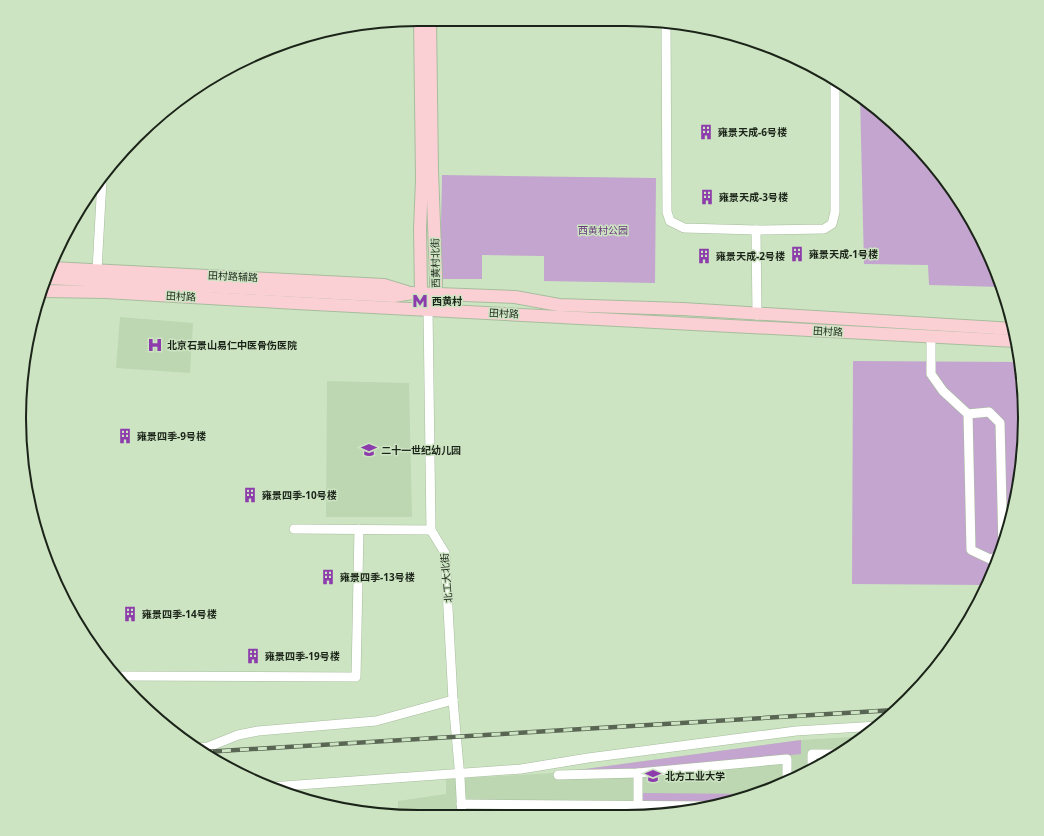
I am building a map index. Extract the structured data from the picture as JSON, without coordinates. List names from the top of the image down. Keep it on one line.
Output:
{"streets":{"main road":["西黄村北街","田村路辅路","田村路"],"street":["北工大北街"]},"crossings":[["西黄村北街","田村路辅路"],["西黄村北街","田村路"],["田村路辅路","田村路"]],"parks":["西黄村公园"],"places":{"building":["雍景天成-6号楼","雍景天成-3号楼","雍景天成-1号楼","雍景天成-2号楼","雍景四季-9号楼","雍景四季-10号楼","雍景四季-13号楼","雍景四季-14号楼","雍景四季-19号楼"],"metro station":["西黄村"],"hospital":["北京石景山易仁中医骨伤医院"],"school or university":["二十一世纪幼儿园","北方工业大学"]}}
